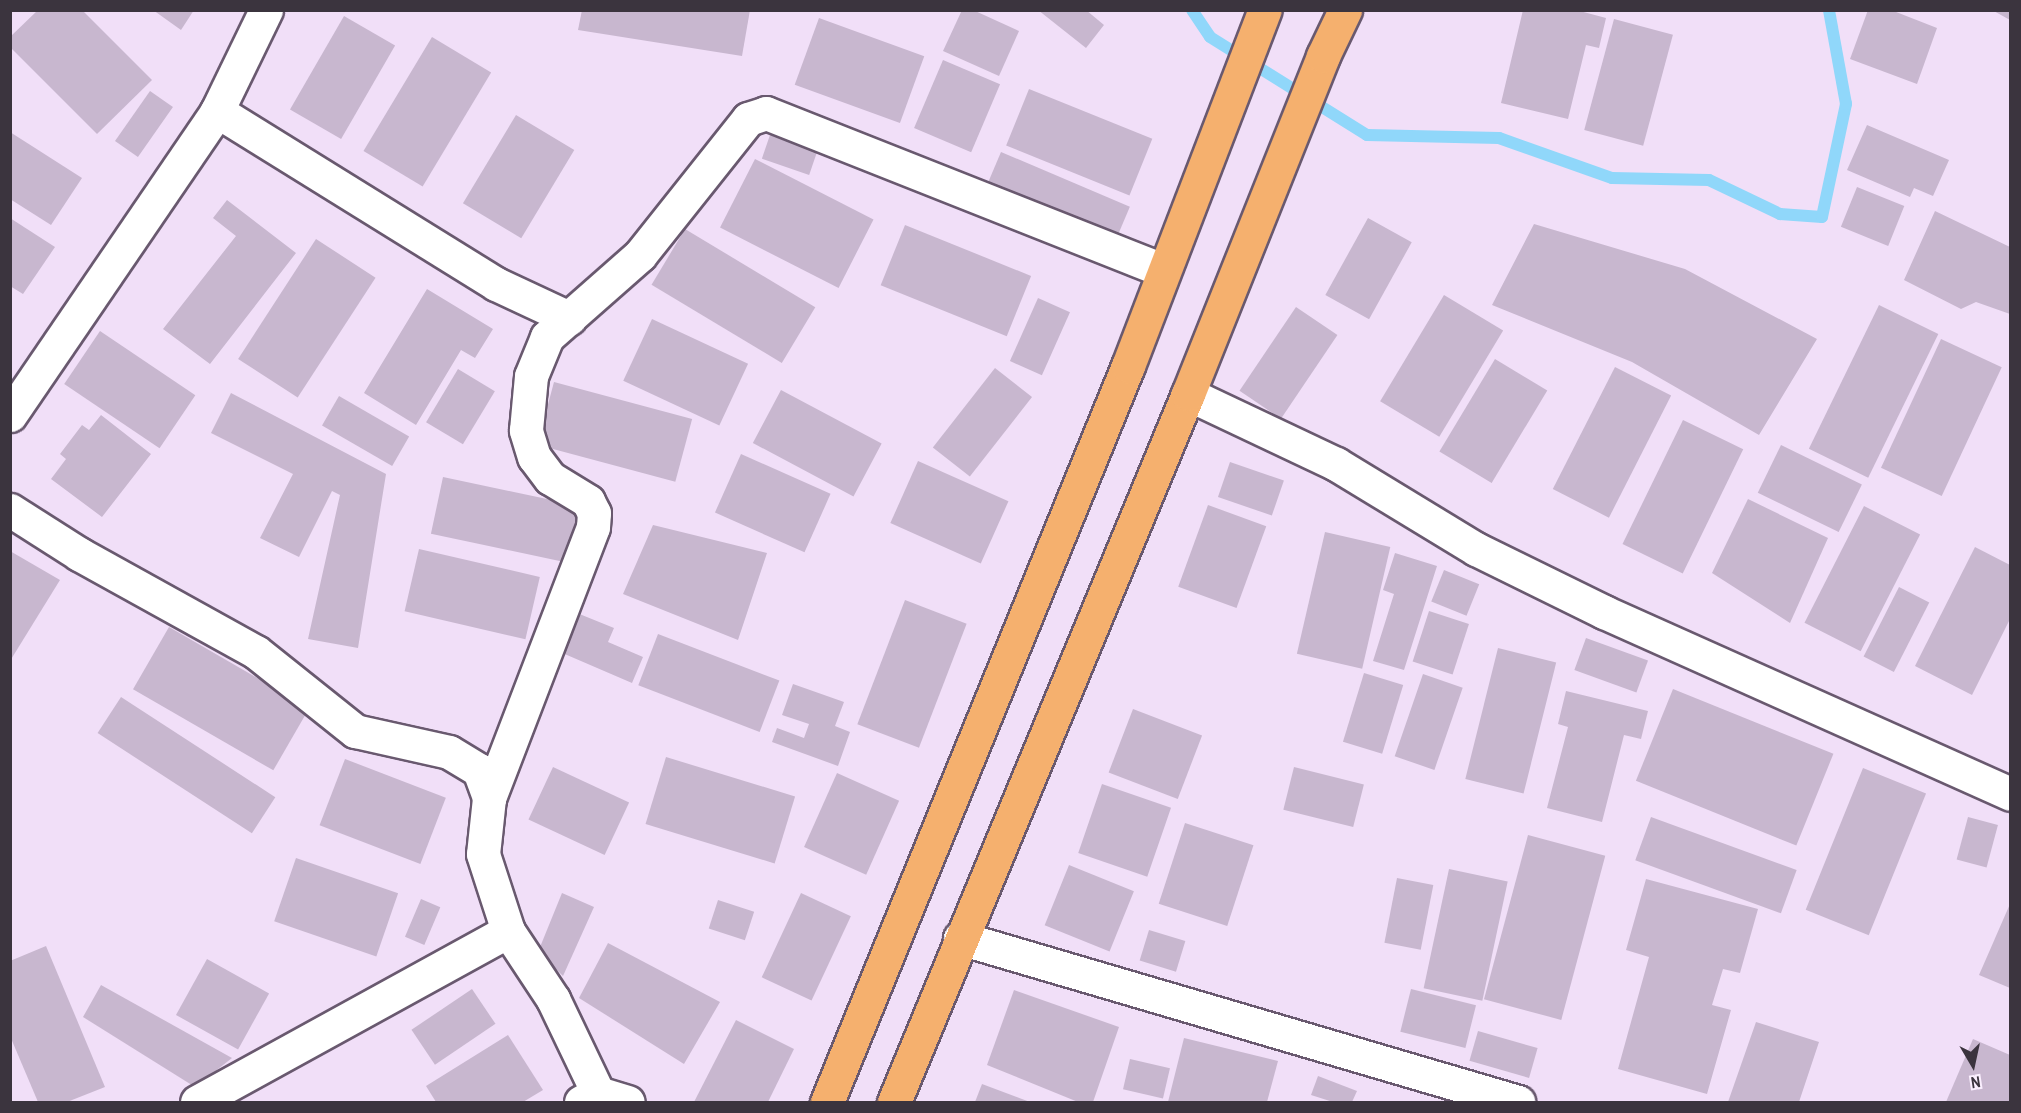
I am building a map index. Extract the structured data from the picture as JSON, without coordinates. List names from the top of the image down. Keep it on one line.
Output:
{"north":"bottom"}
